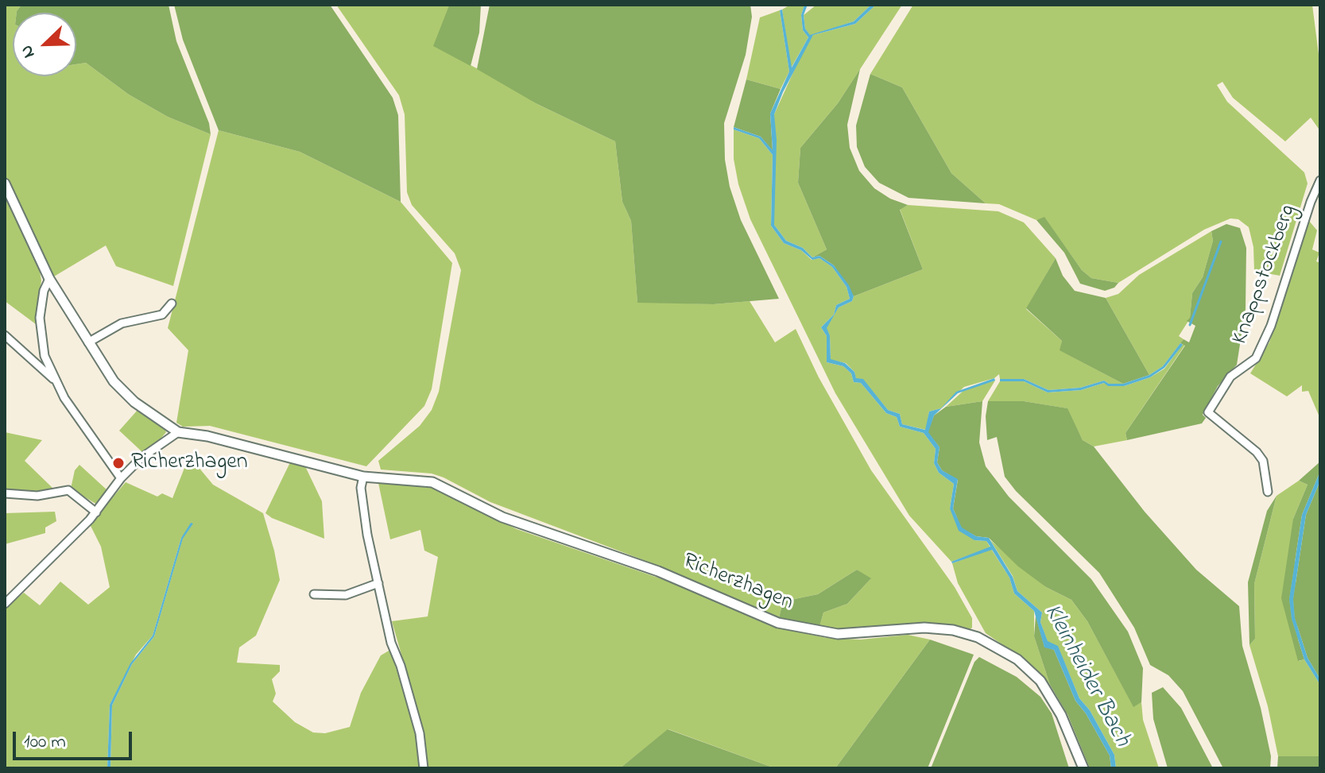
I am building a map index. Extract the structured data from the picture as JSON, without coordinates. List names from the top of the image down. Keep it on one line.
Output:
{"streets":{"street":["Knappstockberg","Richerzhagen"]},"water":["Kleinheider Bach"],"places":["Richerzhagen"],"scale_bar":"100 m","north":"bottom left"}
